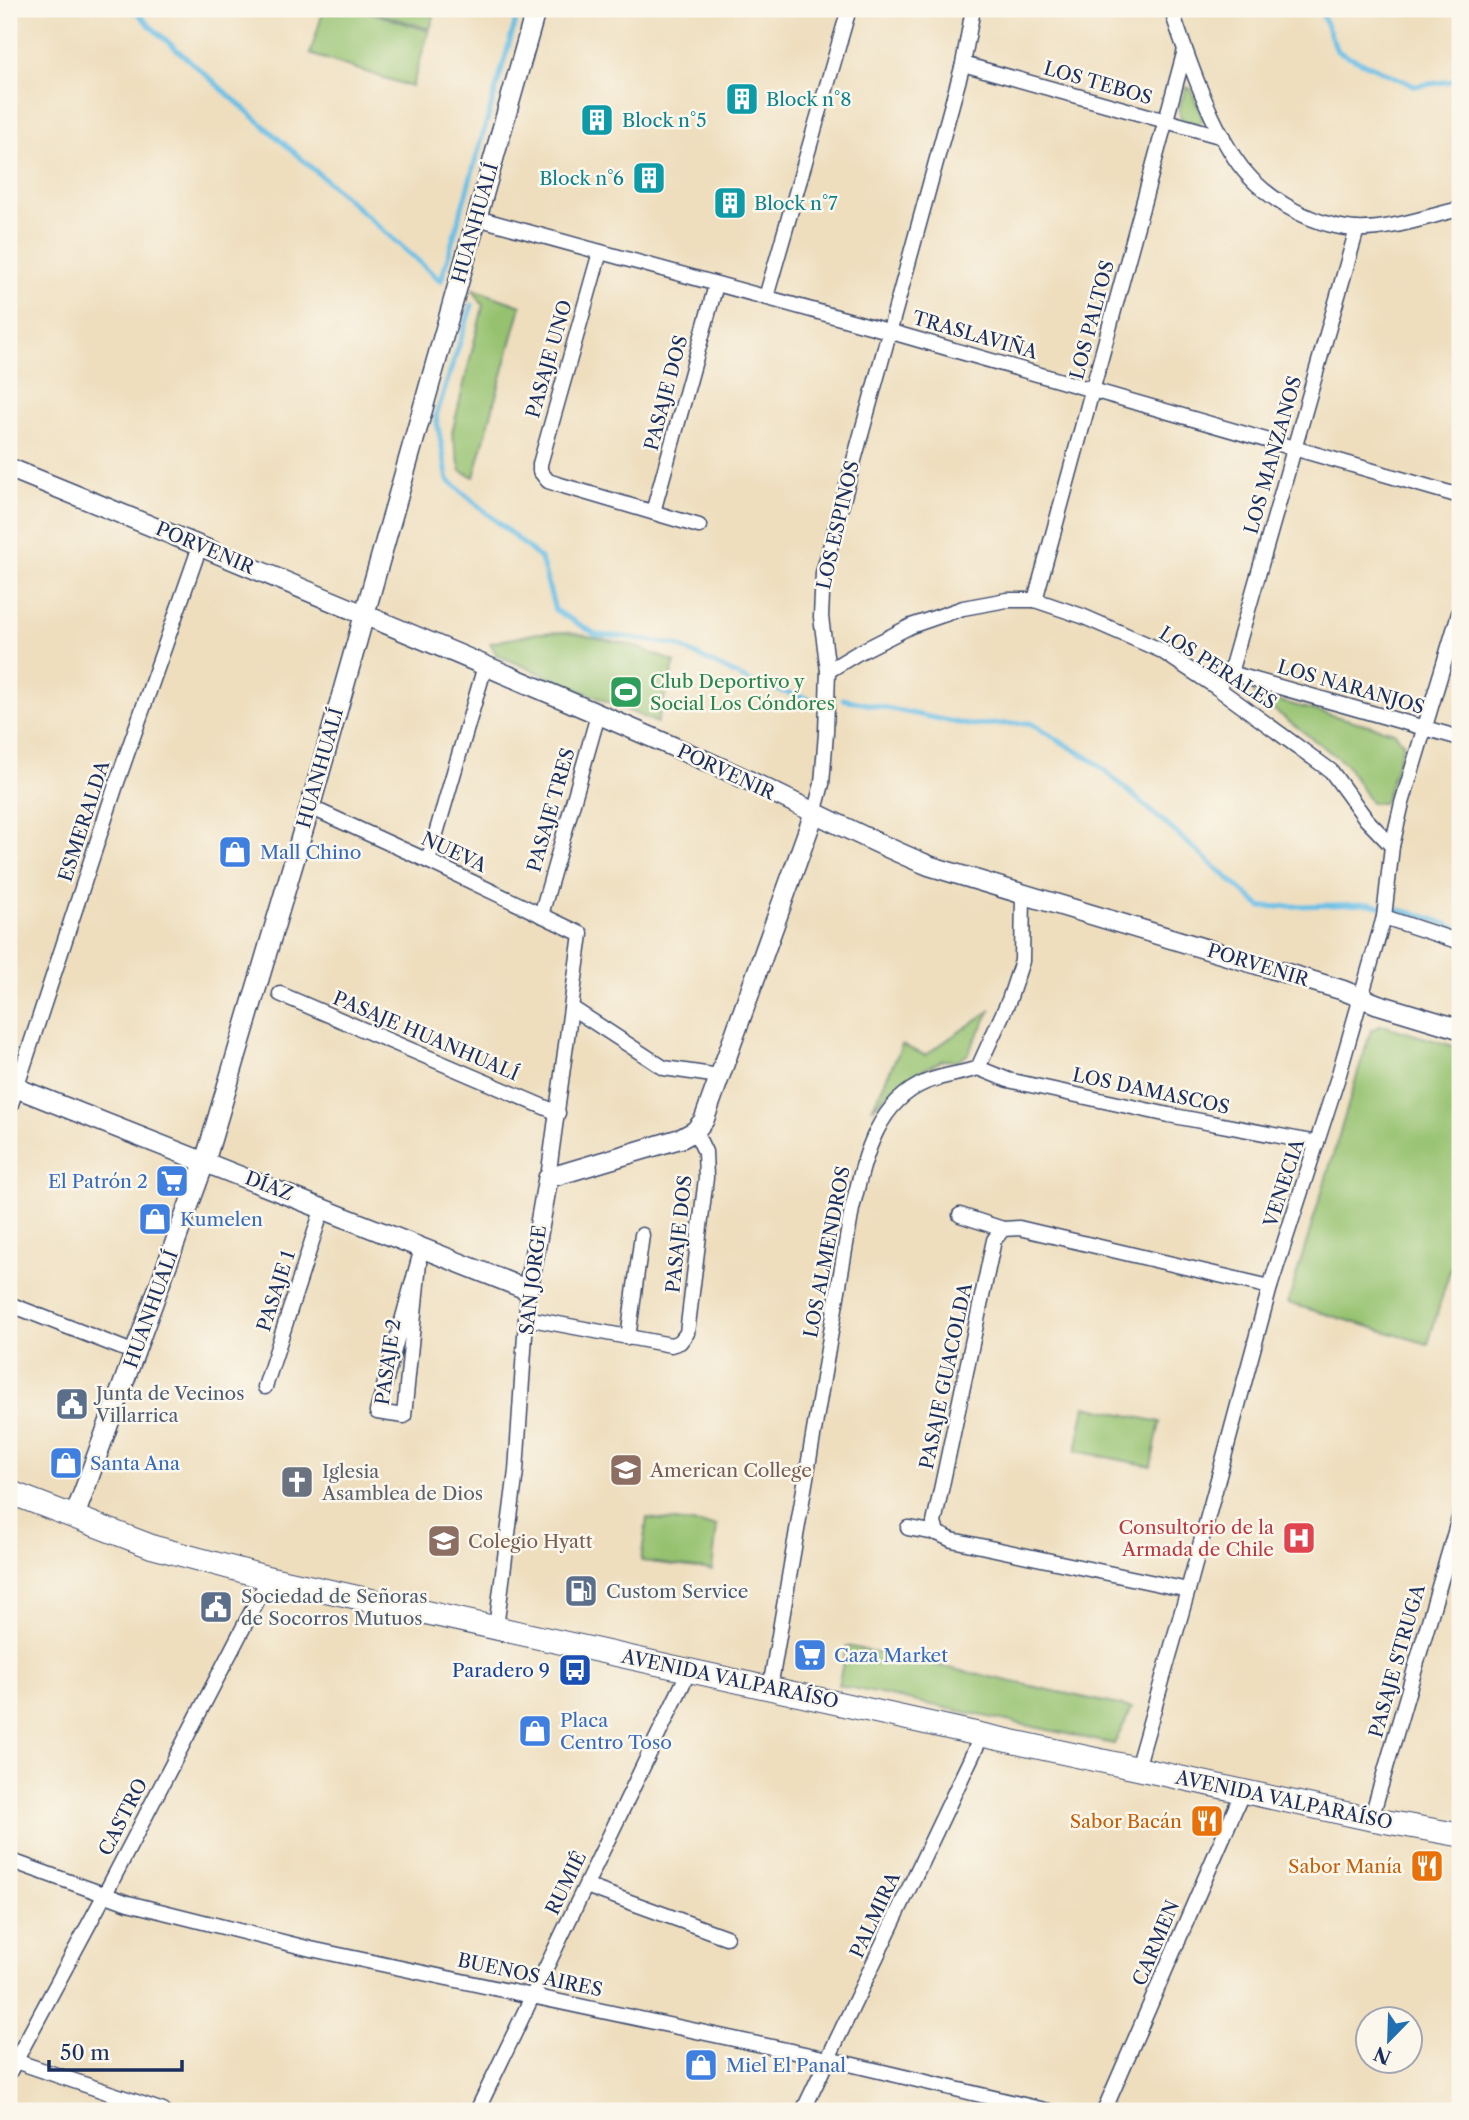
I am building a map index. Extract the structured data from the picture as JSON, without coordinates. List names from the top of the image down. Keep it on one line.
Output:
{"streets":{"main road":["AVENIDA VALPARAÍSO"],"street":["LOS TEBOS","HUANHUALÍ","LOS PALTOS","TRASLAVIÑA","PASAJE UNO","PASAJE DOS","LOS MANZANOS","LOS ESPINOS","PORVENIR","LOS PERALES","LOS NARANJOS","PASAJE TRES","ESMERALDA","NUEVA","PASAJE HUANHUALÍ","LOS DAMASCOS","VENECIA","DÍAZ","LOS ALMENDROS","SAN JORGE","PASAJE 1","PASAJE 2","PASAJE GUACOLDA","PASAJE STRUGA","CASTRO","RUMIÉ","PALMIRA","CARMEN","BUENOS AIRES"]},"crossings":[["LOS TEBOS","LOS PALTOS"],["LOS TEBOS","LOS ESPINOS"],["HUANHUALÍ","TRASLAVIÑA"],["HUANHUALÍ","PORVENIR"],["HUANHUALÍ","NUEVA"],["HUANHUALÍ","DÍAZ"],["HUANHUALÍ","AVENIDA VALPARAÍSO"],["LOS PALTOS","TRASLAVIÑA"],["LOS PALTOS","LOS PERALES"],["TRASLAVIÑA","PASAJE UNO"],["TRASLAVIÑA","PASAJE DOS"],["TRASLAVIÑA","LOS MANZANOS"],["TRASLAVIÑA","LOS ESPINOS"],["PASAJE UNO","PASAJE DOS"],["PASAJE DOS","LOS ESPINOS"],["LOS MANZANOS","LOS PERALES"],["LOS MANZANOS","LOS NARANJOS"],["LOS ESPINOS","PORVENIR"],["LOS ESPINOS","LOS PERALES"],["PORVENIR","PASAJE TRES"],["PORVENIR","ESMERALDA"],["PORVENIR","VENECIA"],["LOS PERALES","VENECIA"],["LOS NARANJOS","VENECIA"],["PASAJE TRES","NUEVA"],["ESMERALDA","DÍAZ"],["NUEVA","SAN JORGE"],["PASAJE HUANHUALÍ","SAN JORGE"],["LOS DAMASCOS","VENECIA"],["LOS DAMASCOS","LOS ALMENDROS"],["VENECIA","AVENIDA VALPARAÍSO"],["DÍAZ","SAN JORGE"],["DÍAZ","PASAJE 1"],["DÍAZ","PASAJE 2"],["LOS ALMENDROS","AVENIDA VALPARAÍSO"],["SAN JORGE","AVENIDA VALPARAÍSO"],["PASAJE STRUGA","AVENIDA VALPARAÍSO"],["AVENIDA VALPARAÍSO","CASTRO"],["AVENIDA VALPARAÍSO","RUMIÉ"],["AVENIDA VALPARAÍSO","PALMIRA"],["AVENIDA VALPARAÍSO","CARMEN"],["CASTRO","BUENOS AIRES"],["RUMIÉ","BUENOS AIRES"],["PALMIRA","BUENOS AIRES"]],"places":{"building":["Block n°8","Block n°5","Block n°6","Block n°7"],"sports":["Club Deportivo y Social Los Cóndores"],"shop":["Mall Chino","Kumelen","Santa Ana","Placa Centro Toso","Miel El Panal"],"supermarket":["El Patrón 2","Caza Market"],"public building":["Junta de Vecinos Villarrica","Sociedad de Señoras de Socorros Mutuos"],"school or university":["American College","Colegio Hyatt"],"church":["Iglesia Asamblea de Dios"],"hospital":["Consultorio de la Armada de Chile"],"fuel station":["Custom Service"],"bus stop":["Paradero 9"],"restaurant":["Sabor Bacán","Sabor Manía"]},"scale_bar":"50 m","north":"bottom left"}
